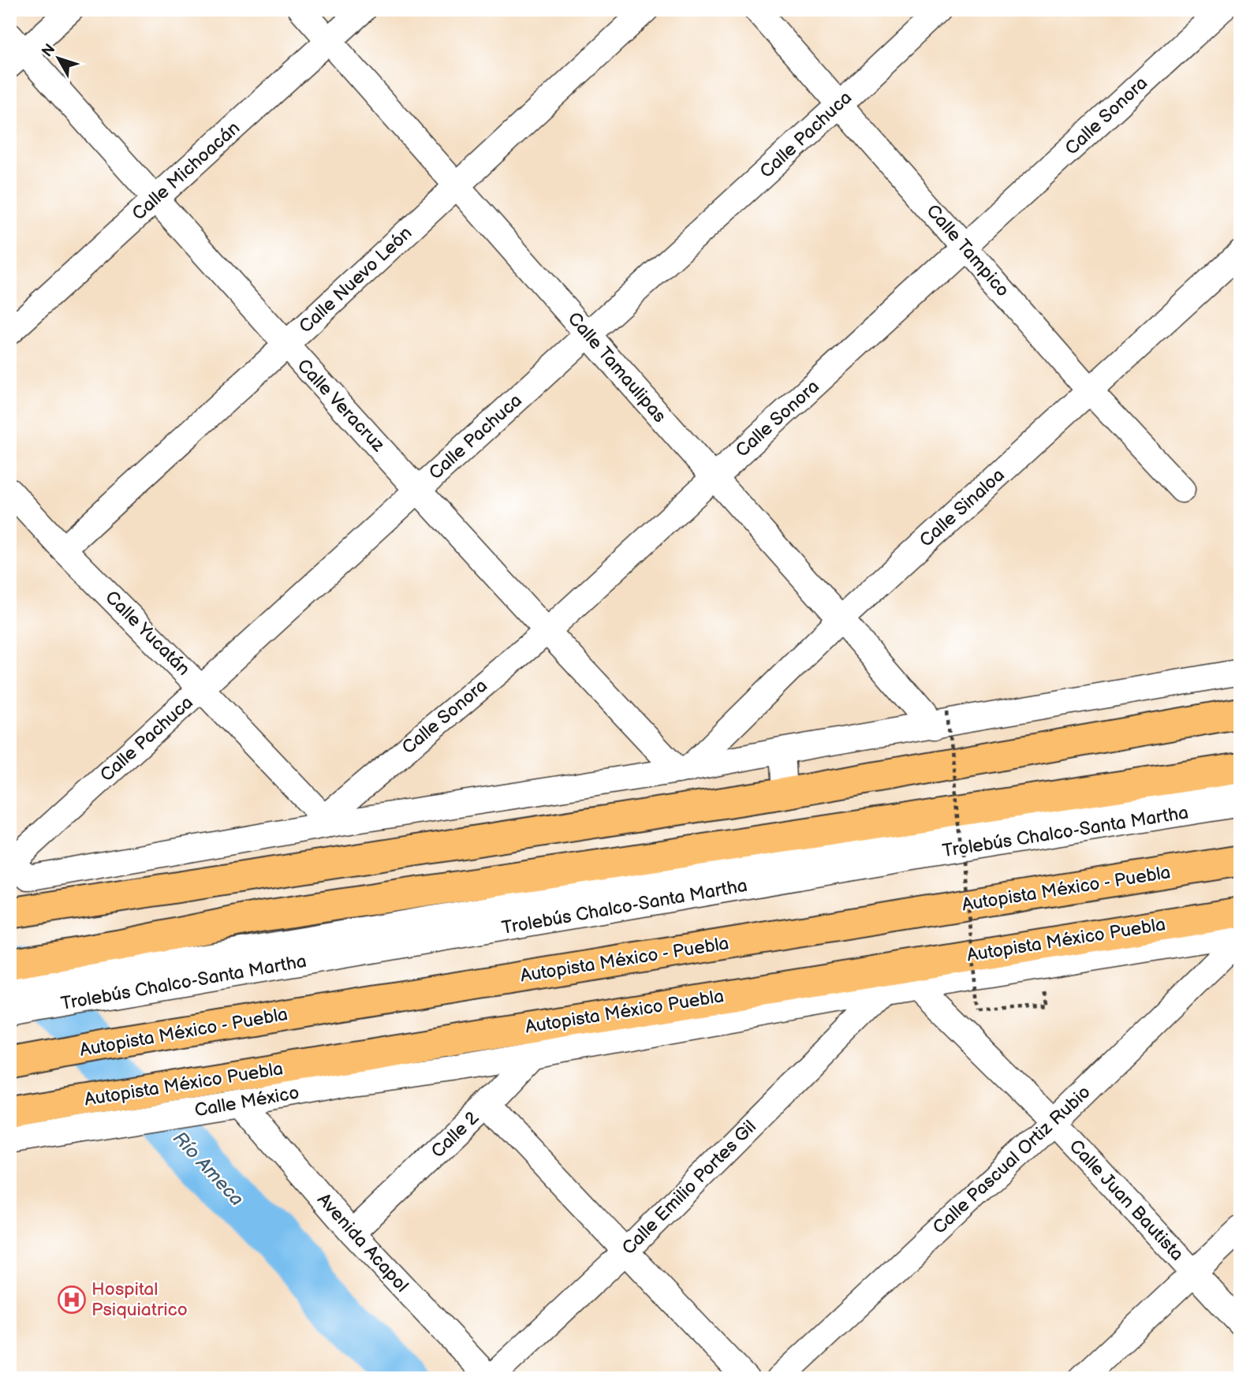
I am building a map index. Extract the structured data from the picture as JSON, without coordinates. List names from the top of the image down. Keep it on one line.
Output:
{"streets":{"highway":["Autopista México - Puebla","Autopista México Puebla"],"street":["Calle Sonora","Calle Pachuca","Calle Michoacán","Calle Tampico","Calle Nuevo León","Calle Tamaulipas","Calle Veracruz","Calle Sinaloa","Calle Yucatán","Trolebús Chalco-Santa Martha","Calle México","Calle 2","Calle Pascual Ortiz Rubio","Calle Emilio Portes Gil","Calle Juan Bautista","Avenida Acapol"]},"crossings":[["Calle Sonora","Calle Tampico"],["Calle Sonora","Calle Tamaulipas"],["Calle Sonora","Calle Veracruz"],["Calle Sonora","Calle Yucatán"],["Calle Pachuca","Calle Tampico"],["Calle Pachuca","Calle Tamaulipas"],["Calle Pachuca","Calle Veracruz"],["Calle Pachuca","Calle Yucatán"],["Calle Michoacán","Calle Tamaulipas"],["Calle Michoacán","Calle Veracruz"],["Calle Tampico","Calle Sinaloa"],["Calle Nuevo León","Calle Tamaulipas"],["Calle Nuevo León","Calle Veracruz"],["Calle Nuevo León","Calle Yucatán"],["Calle Tamaulipas","Calle Sinaloa"],["Calle Veracruz","Calle Sinaloa"],["Autopista México Puebla","Calle México"],["Autopista México Puebla","Calle 2"],["Autopista México Puebla","Calle Emilio Portes Gil"],["Autopista México Puebla","Calle Juan Bautista"],["Autopista México Puebla","Avenida Acapol"],["Calle México","Avenida Acapol"],["Calle 2","Avenida Acapol"],["Calle Pascual Ortiz Rubio","Calle Juan Bautista"],["Calle Emilio Portes Gil","Avenida Acapol"]],"water":["Río Ameca"],"places":{"hospital":["Hospital Psiquiatrico"]},"north":"top left"}
